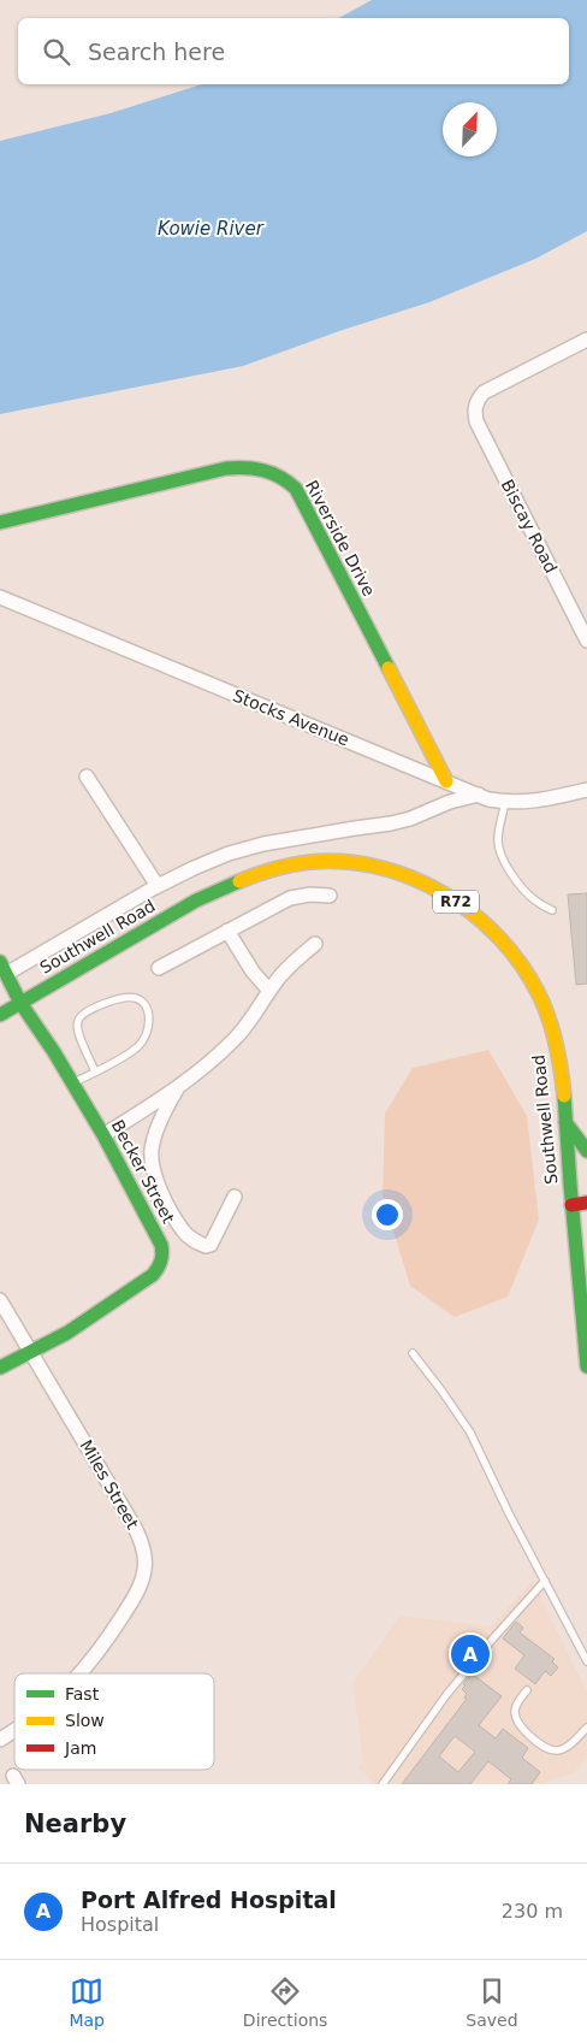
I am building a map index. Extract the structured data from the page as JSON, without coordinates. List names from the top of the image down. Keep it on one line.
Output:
{"streets":{"street":["Biscay Road","Riverside Drive","Stocks Avenue","R72","Southwell Road","Becker Street","Miles Street"]},"crossings":[["Riverside Drive","Stocks Avenue"],["Stocks Avenue","Southwell Road"],["Southwell Road","Becker Street"],["Becker Street","Miles Street"]],"water":["Kowie River"],"legend":["Fast","Slow","Jam"],"north":"top right","page":{"search":"Search here","pins":"A","heading":"Nearby","list":[{"mark":"A","name":"Port Alfred Hospital","note":"Hospital","value":"230 m"}],"nav":["Map","Directions","Saved"]}}
